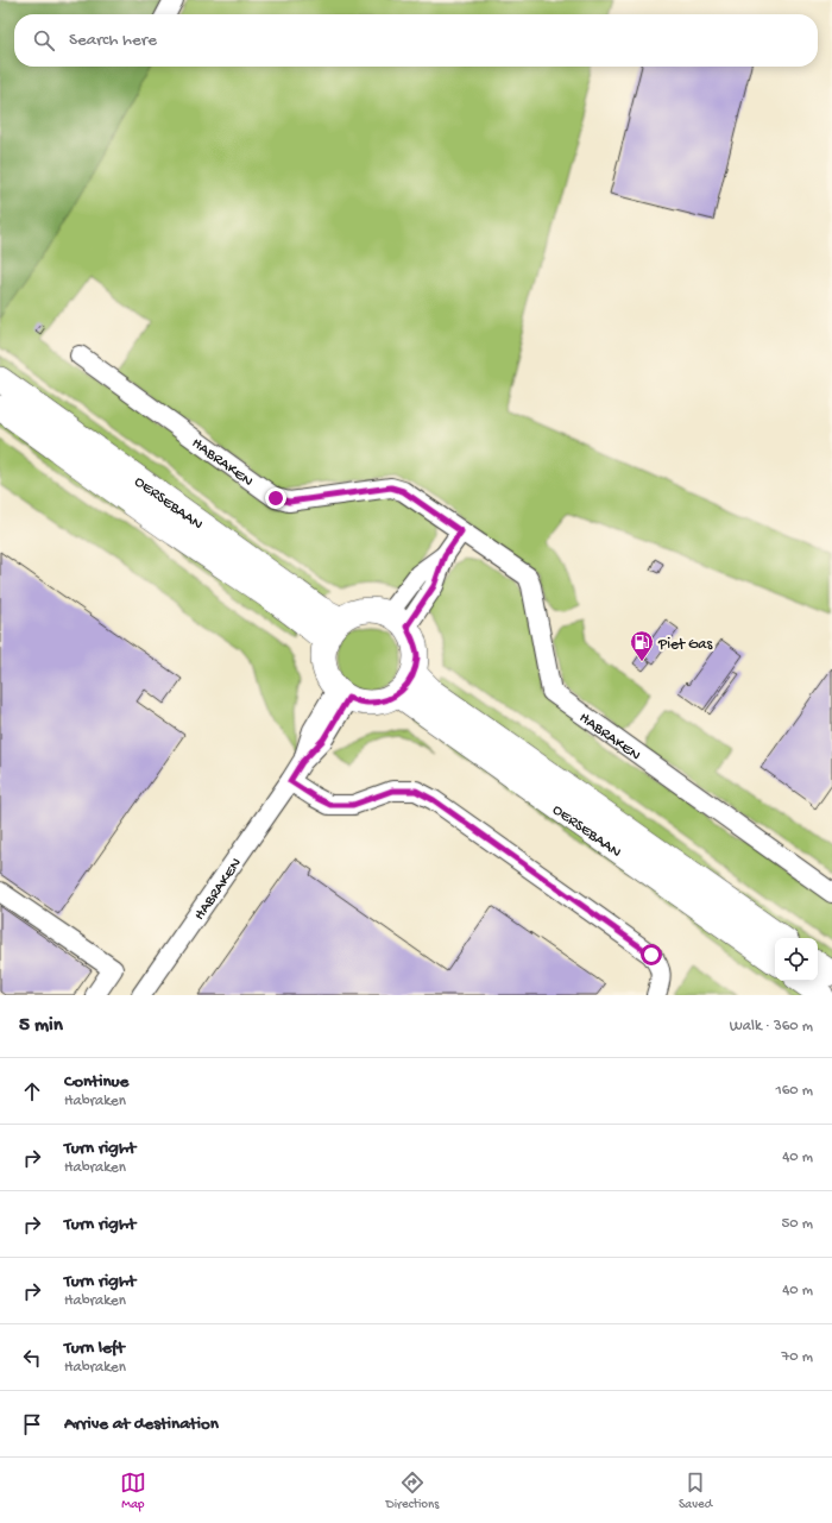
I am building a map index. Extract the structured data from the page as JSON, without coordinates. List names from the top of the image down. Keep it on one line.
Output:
{"streets":{"main road":["OERSEBAAN"],"street":["HABRAKEN"]},"crossings":[["HABRAKEN","OERSEBAAN"]],"places":{"fuel station":["Piet Gas"]},"page":{"search":"Search here","heading":["5 min","Walk · 360 m"],"list":[["Continue","Habraken","160 m"],["Turn right","Habraken","40 m"],["Turn right","50 m"],["Turn right","Habraken","40 m"],["Turn left","Habraken","70 m"],"Arrive at destination"],"nav":["Map","Directions","Saved"]}}
